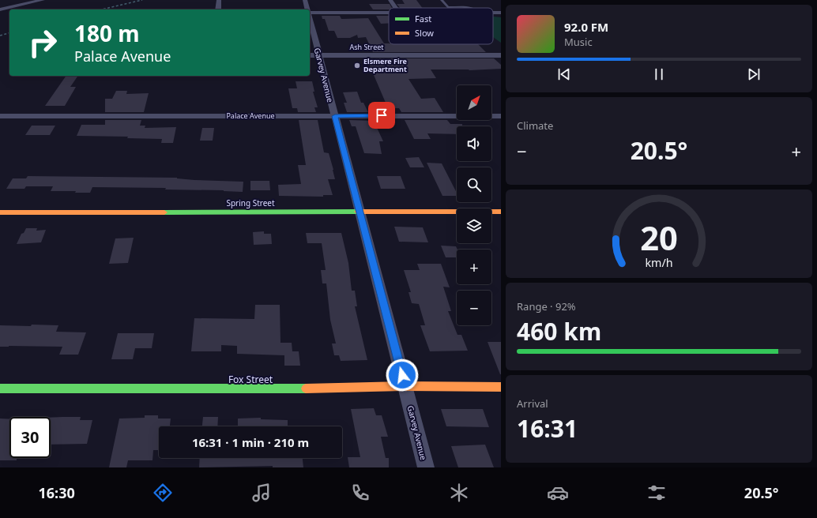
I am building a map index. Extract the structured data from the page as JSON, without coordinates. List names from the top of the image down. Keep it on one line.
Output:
{"streets":{"street":["Ash Street","Garvey Avenue","Palace Avenue","Spring Street","Fox Street"]},"crossings":[["Ash Street","Garvey Avenue"],["Garvey Avenue","Palace Avenue"],["Garvey Avenue","Spring Street"],["Garvey Avenue","Fox Street"]],"places":["Elsmere Fire Department"],"legend":["Fast","Slow"],"north":"top right","page":{"turn":["180 m","Palace Avenue"],"song":["92.0 FM","Music"],"map_buttons":["+","−"],"tile":["Climate",["Range · 92%","460 km"],["Arrival","16:31"]],"heat":["−","20.5°","+"],"limit":"30","trip":"16:31 · 1 min · 210 m","tabs":["16:30","20.5°"],"gauge":["20","km/h"]}}
